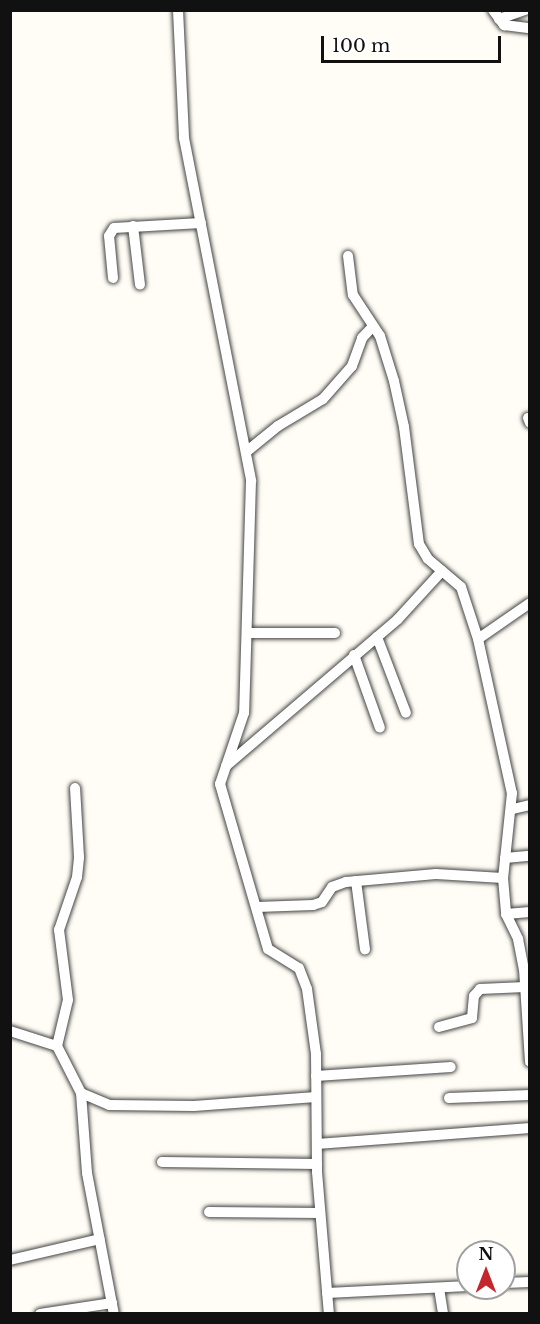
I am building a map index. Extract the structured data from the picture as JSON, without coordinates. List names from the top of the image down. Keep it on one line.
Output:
{"scale_bar":"100 m","north":"top"}
